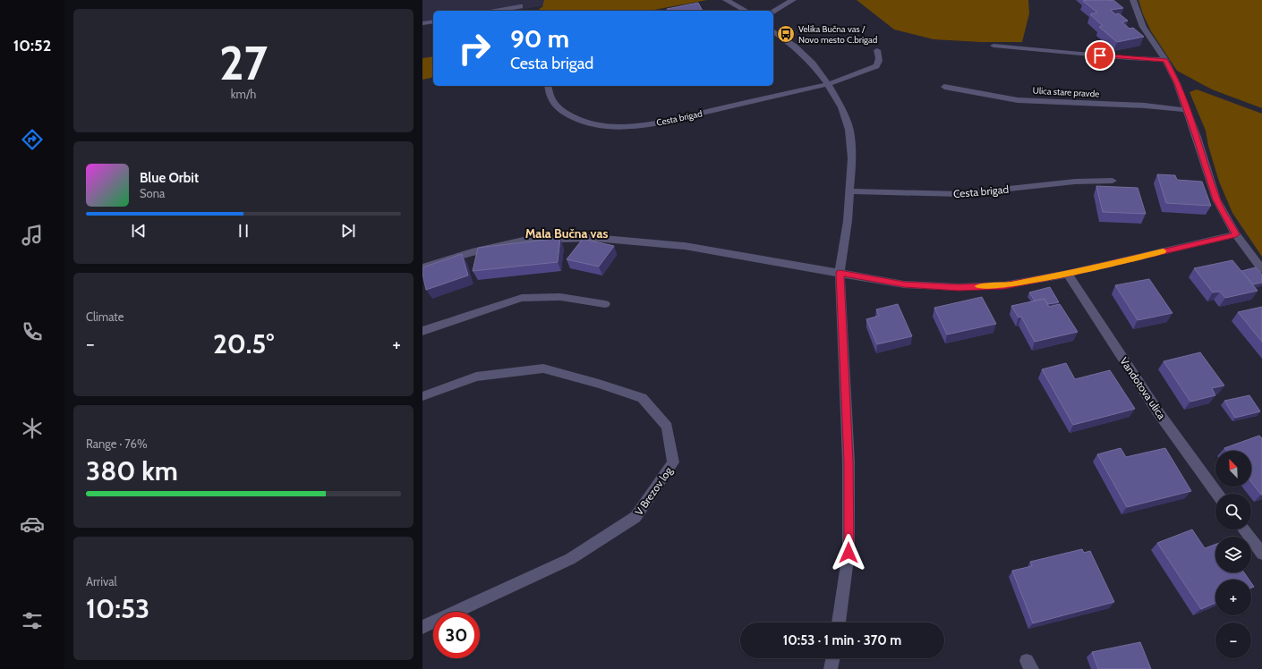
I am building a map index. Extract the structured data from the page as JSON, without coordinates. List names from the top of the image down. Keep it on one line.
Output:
{"streets":{"street":["Ulica stare pravde","Cesta brigad","Vandotova ulica","V Brezov log"]},"districts":["Mala Bučna vas"],"places":{"bus stop":["Velika Bučna vas / Novo mesto C.brigad"]},"north":"top left","page":{"tabs":"10:52","tile":[["27","km/h"],"Climate",["Range · 76%","380 km"],["Arrival","10:53"]],"turn":["90 m","Cesta brigad"],"song":["Blue Orbit","Sona"],"heat":["−","20.5°","+"],"map_buttons":["+","−"],"limit":"30","trip":"10:53 · 1 min · 370 m"}}
